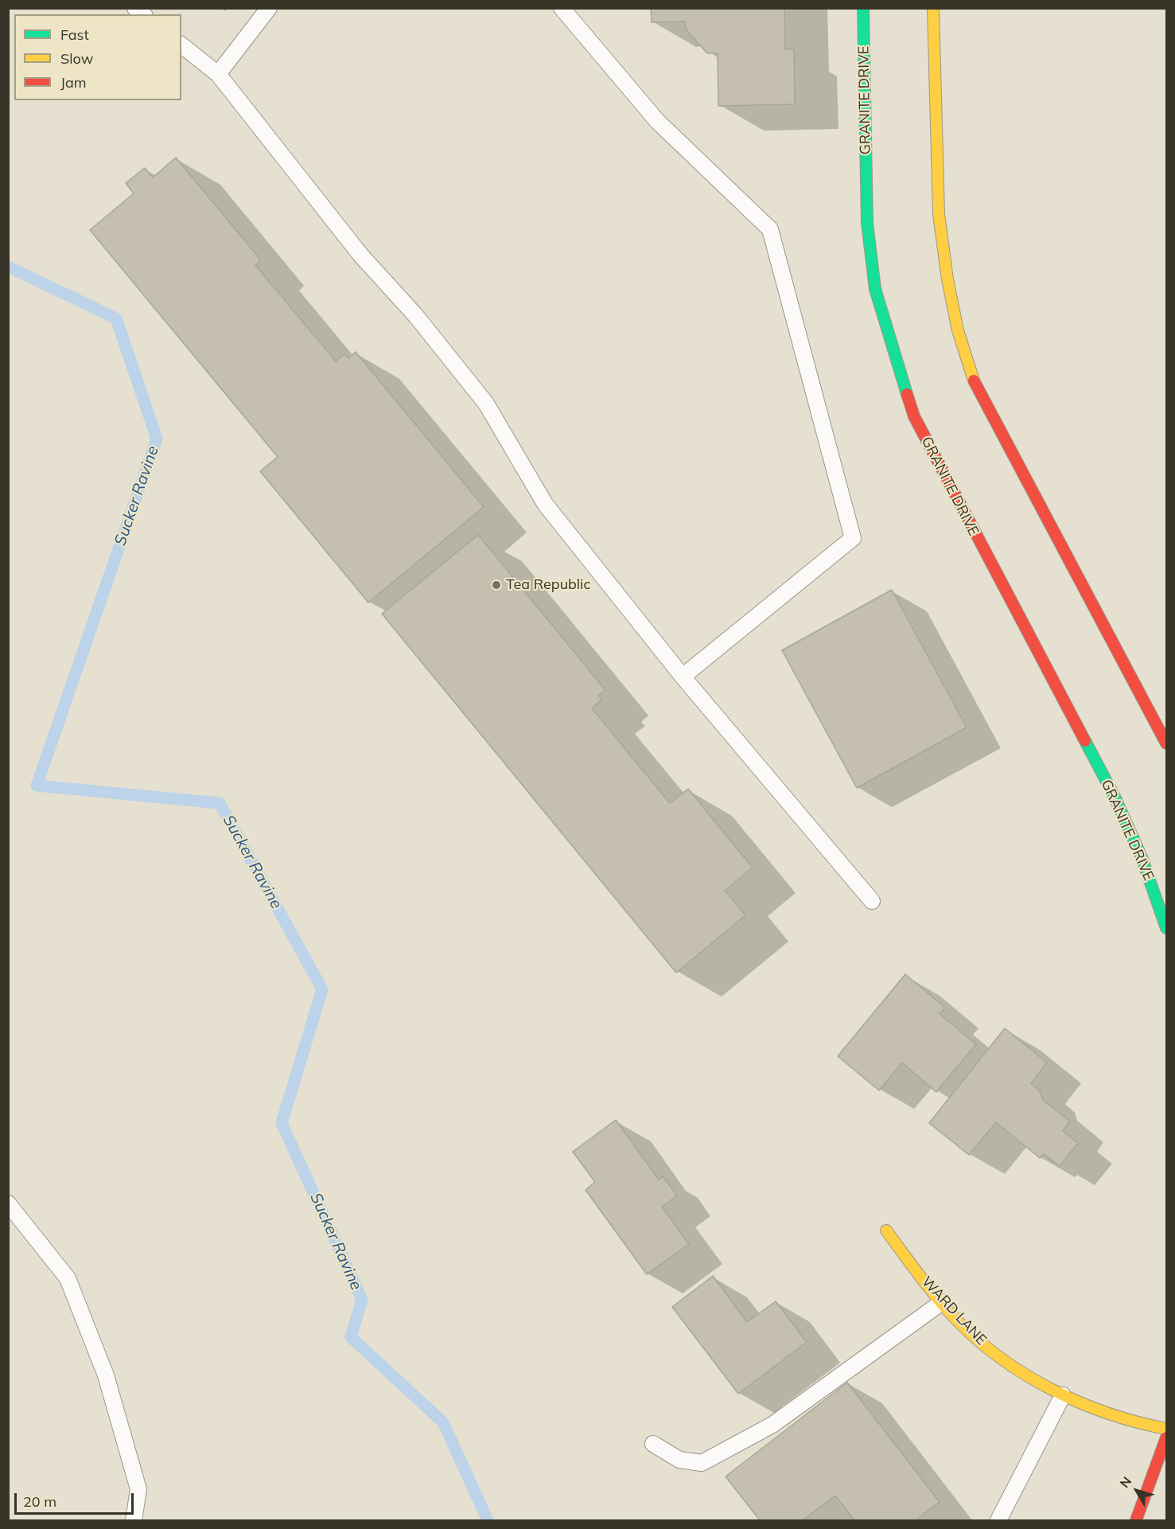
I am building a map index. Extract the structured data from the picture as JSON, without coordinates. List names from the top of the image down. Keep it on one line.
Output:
{"streets":{"street":["GRANITE DRIVE","WARD LANE"]},"water":["Sucker Ravine"],"places":["Tea Republic"],"legend":["Fast","Slow","Jam"],"scale_bar":"20 m","north":"top left"}
